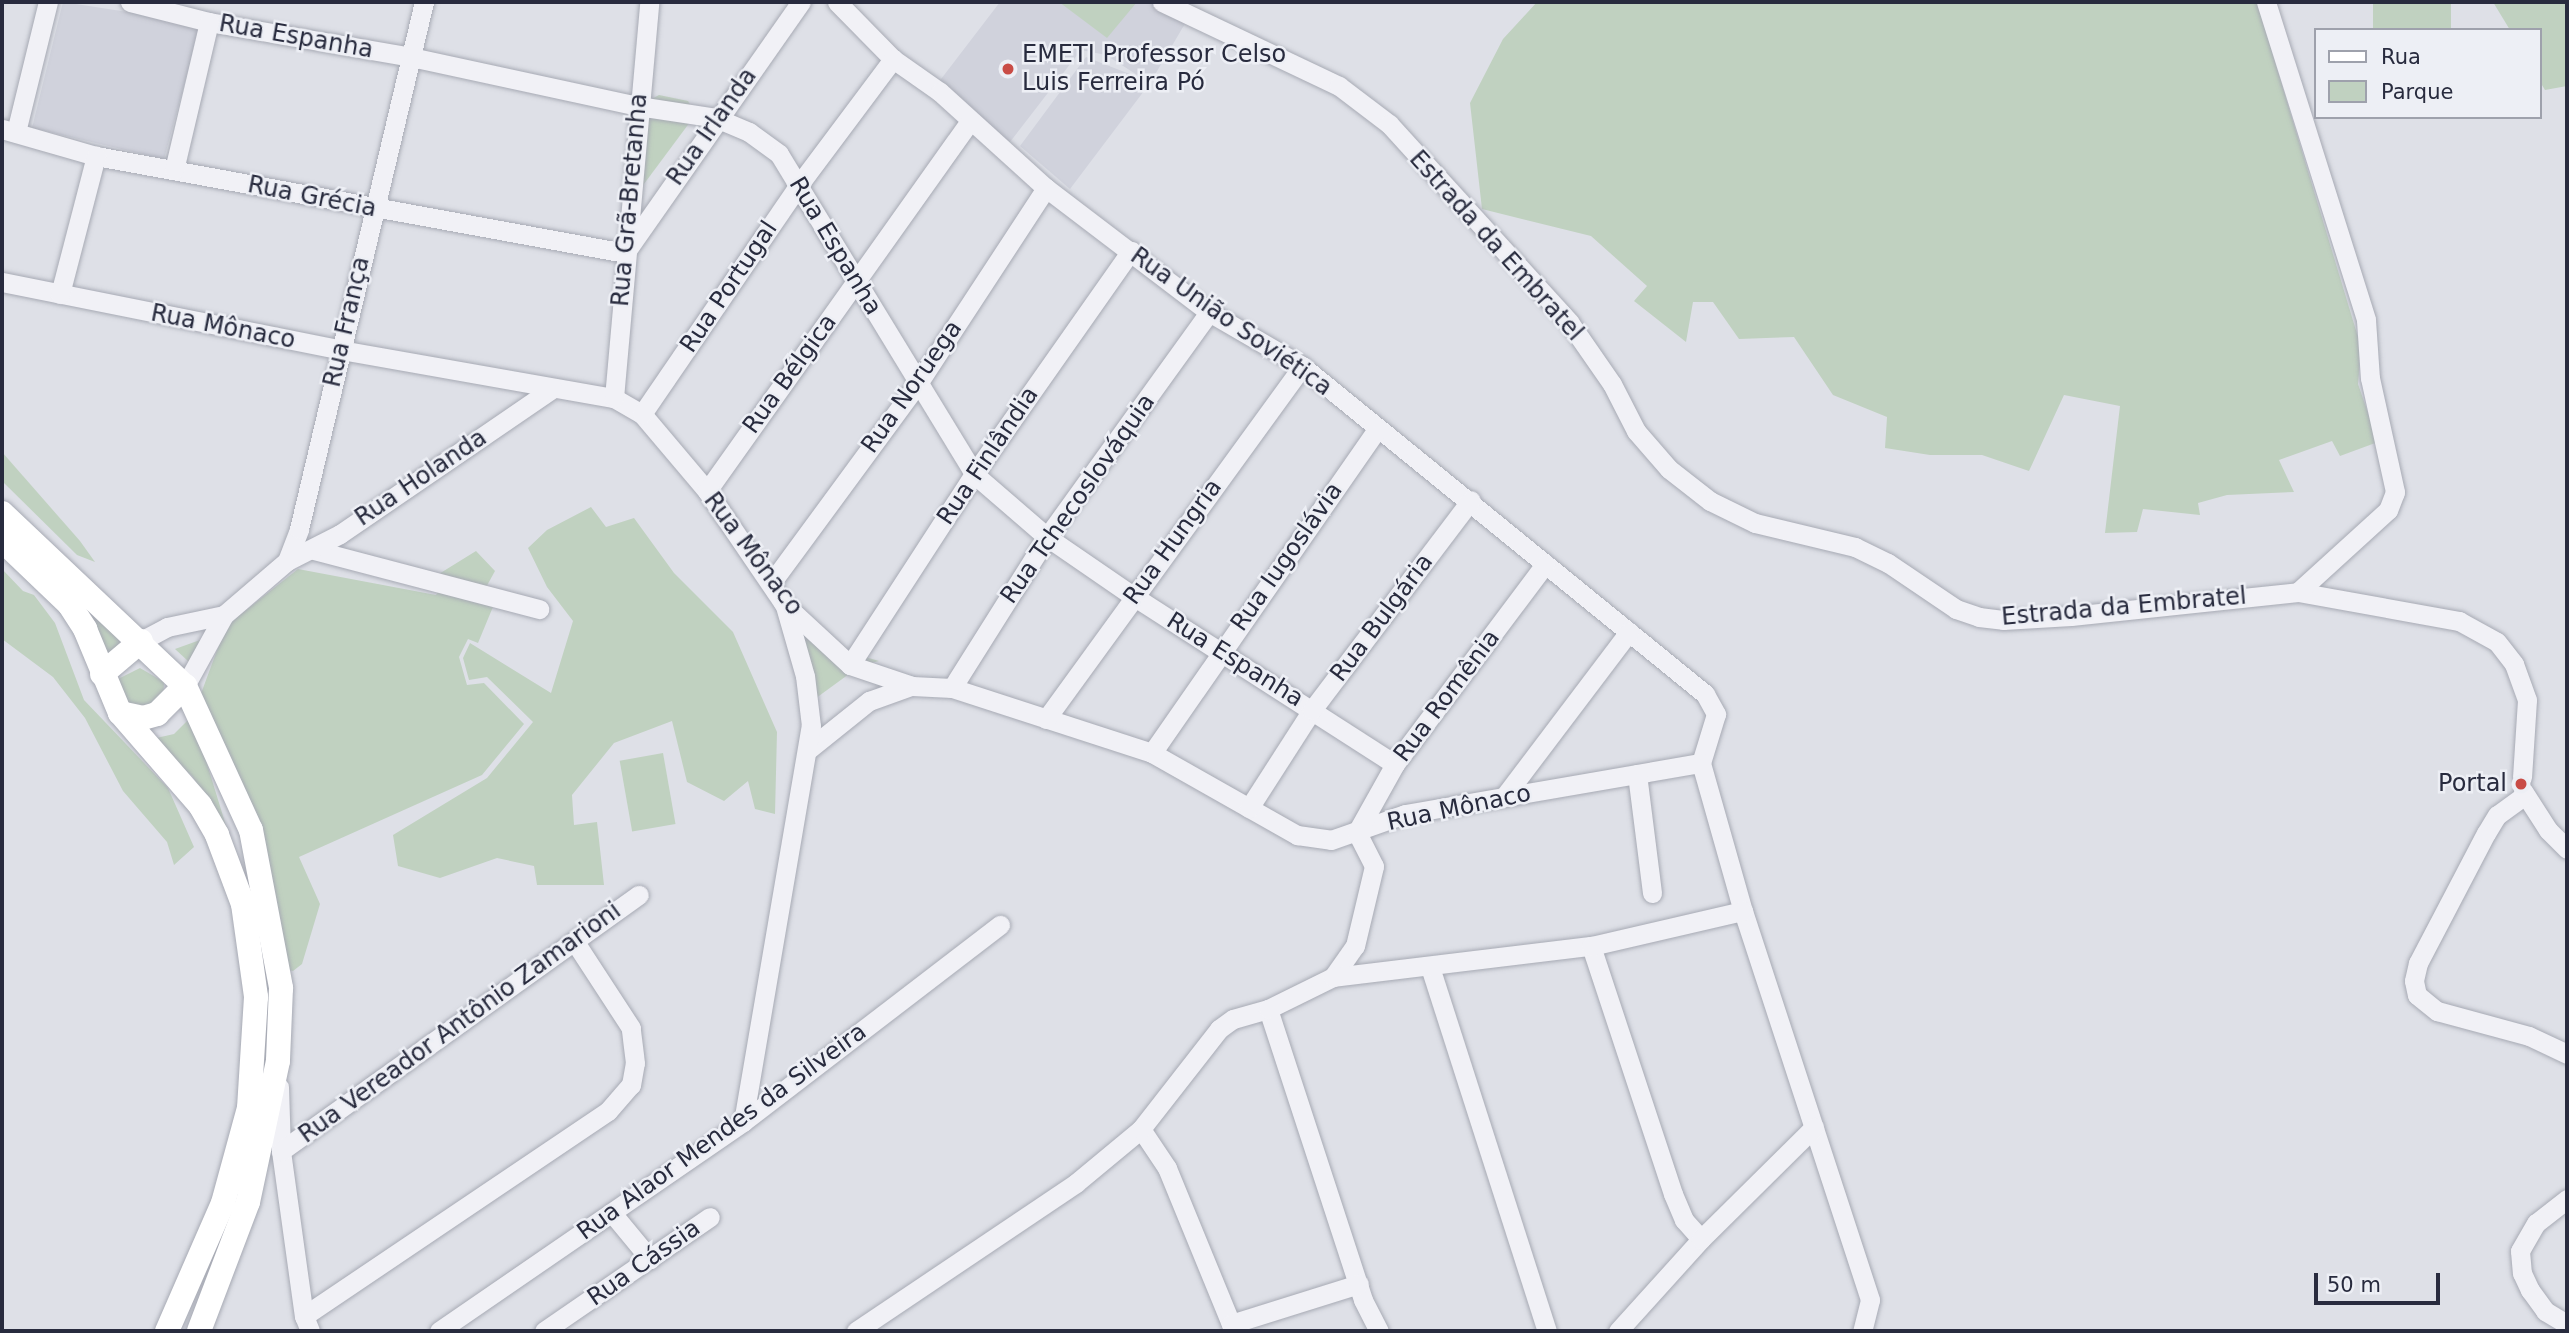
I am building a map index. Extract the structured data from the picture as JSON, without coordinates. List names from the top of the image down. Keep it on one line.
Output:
{"streets":{"street":["Rua Espanha","Rua Irlanda","Rua Grécia","Rua Grã-Bretanha","Estrada da Embratel","Rua Portugal","Rua França","Rua União Soviética","Rua Mônaco","Rua Bélgica","Rua Noruega","Rua Finlândia","Rua Holanda","Rua Tchecoslováquia","Rua Hungria","Rua Iugoslávia","Rua Bulgária","Rua Romênia","Rua Vereador Antônio Zamarioni","Rua Alaor Mendes da Silveira","Rua Cássia"]},"crossings":[["Rua Espanha","Rua Irlanda"],["Rua Espanha","Rua Grã-Bretanha"],["Rua Espanha","Rua Portugal"],["Rua Espanha","Rua França"],["Rua Espanha","Rua Bélgica"],["Rua Espanha","Rua Noruega"],["Rua Espanha","Rua Finlândia"],["Rua Espanha","Rua Tchecoslováquia"],["Rua Espanha","Rua Hungria"],["Rua Espanha","Rua Iugoslávia"],["Rua Espanha","Rua Bulgária"],["Rua Espanha","Rua Romênia"],["Rua Irlanda","Rua Grécia"],["Rua Irlanda","Rua Grã-Bretanha"],["Rua Grécia","Rua Grã-Bretanha"],["Rua Grécia","Rua França"],["Rua Grã-Bretanha","Rua Mônaco"],["Rua Portugal","Rua União Soviética"],["Rua Portugal","Rua Mônaco"],["Rua França","Rua Mônaco"],["Rua França","Rua Holanda"],["Rua União Soviética","Rua Mônaco"],["Rua União Soviética","Rua Bélgica"],["Rua União Soviética","Rua Noruega"],["Rua União Soviética","Rua Finlândia"],["Rua União Soviética","Rua Tchecoslováquia"],["Rua União Soviética","Rua Hungria"],["Rua União Soviética","Rua Iugoslávia"],["Rua União Soviética","Rua Bulgária"],["Rua União Soviética","Rua Romênia"],["Rua Mônaco","Rua Bélgica"],["Rua Mônaco","Rua Noruega"],["Rua Mônaco","Rua Finlândia"],["Rua Mônaco","Rua Holanda"],["Rua Mônaco","Rua Tchecoslováquia"],["Rua Mônaco","Rua Hungria"],["Rua Mônaco","Rua Iugoslávia"],["Rua Mônaco","Rua Bulgária"],["Rua Mônaco","Rua Romênia"]],"places":["EMETI Professor Celso Luis Ferreira Pó","Portal"],"legend":["Rua","Parque"],"scale_bar":"50 m"}
